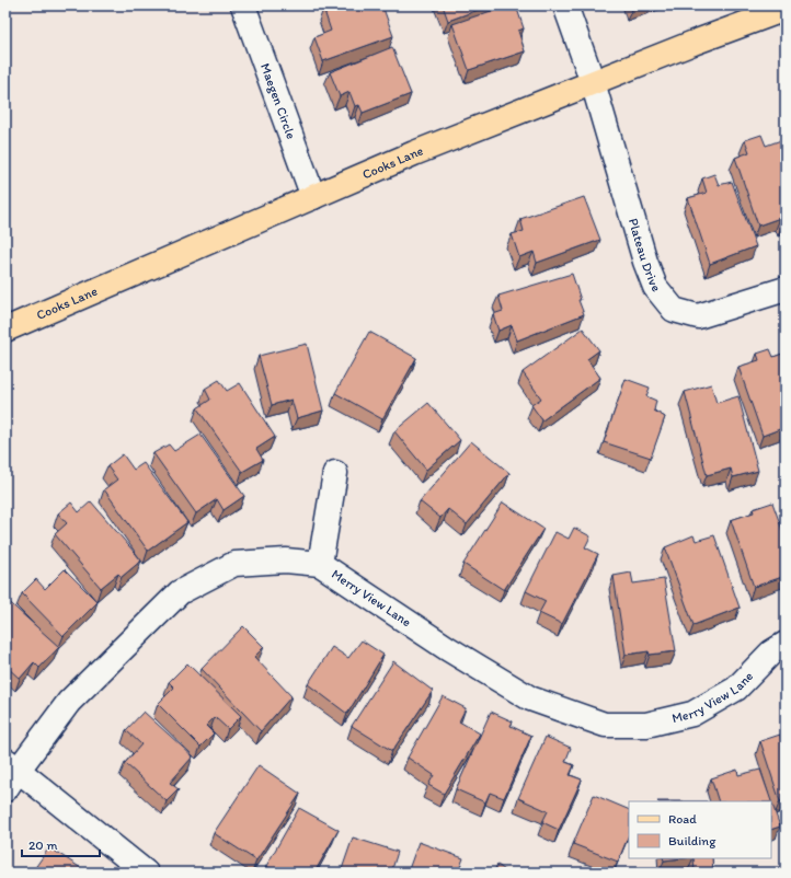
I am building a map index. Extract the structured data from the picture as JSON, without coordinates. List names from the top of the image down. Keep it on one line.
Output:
{"streets":{"main road":["Cooks Lane"],"street":["Maegen Circle","Plateau Drive","Merry View Lane"]},"crossings":[["Maegen Circle","Cooks Lane"],["Cooks Lane","Plateau Drive"]],"legend":["Road","Building"],"scale_bar":"20 m"}
